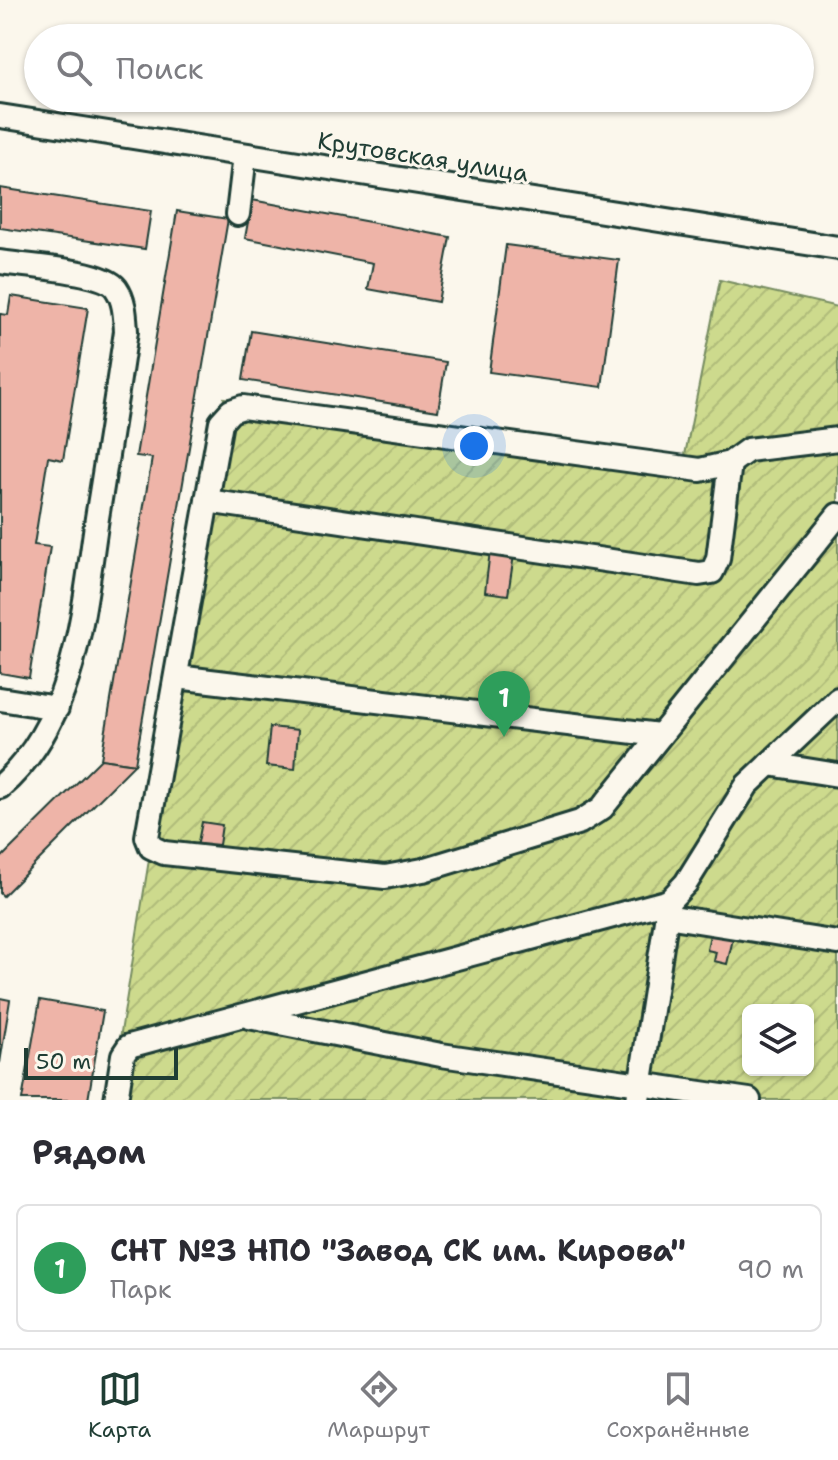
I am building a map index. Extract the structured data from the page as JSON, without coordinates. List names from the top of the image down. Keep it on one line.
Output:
{"streets":{"street":["Крутовская улица"]},"scale_bar":"50 m","page":{"search":"Поиск","pins":"1","scale":"50 m","heading":"Рядом","list":[{"mark":"1","name":"СНТ №3 НПО \"Завод СК им. Кирова\"","note":"Парк","value":"90 m"}],"nav":["Карта","Маршрут","Сохранённые"]}}
